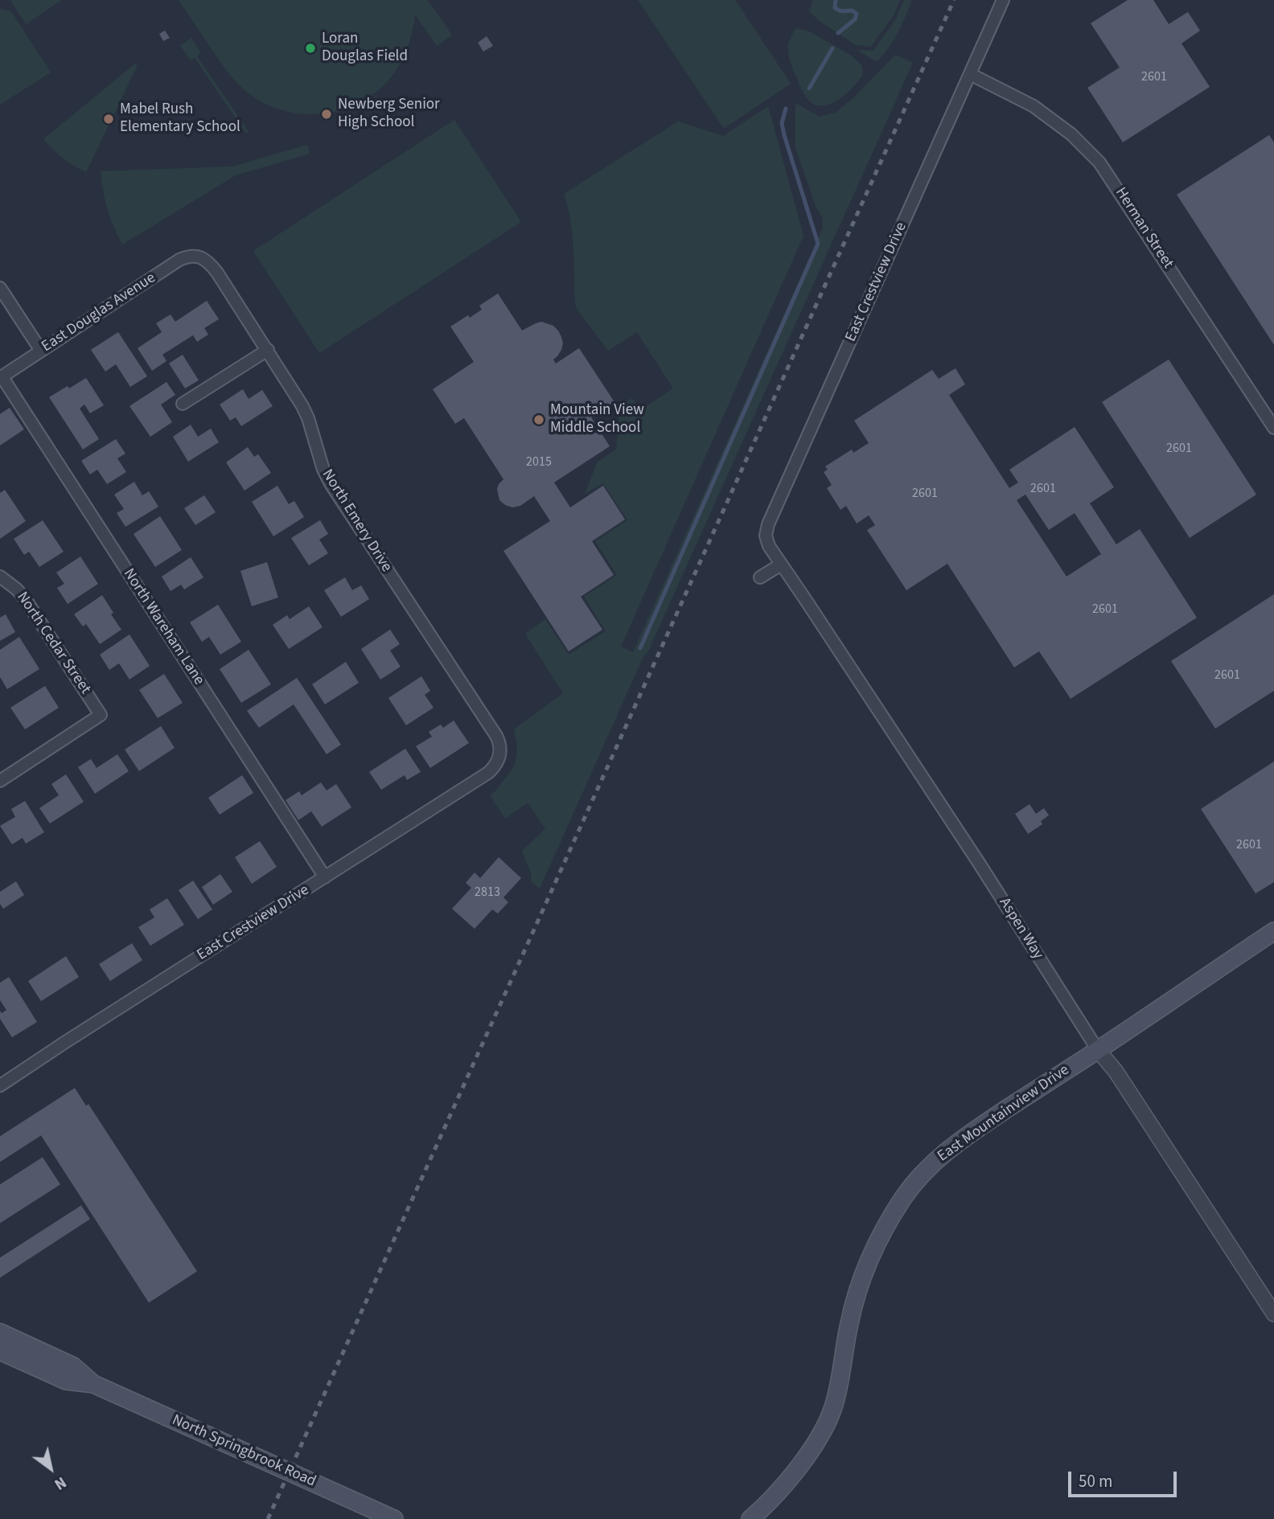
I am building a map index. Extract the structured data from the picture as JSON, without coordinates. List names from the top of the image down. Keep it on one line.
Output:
{"streets":{"main road":["East Mountainview Drive","North Springbrook Road"],"street":["Herman Street","East Crestview Drive","East Douglas Avenue","North Emery Drive","North Wareham Lane","North Cedar Street","Aspen Way"]},"crossings":[["Herman Street","East Crestview Drive"],["East Crestview Drive","North Emery Drive"],["East Crestview Drive","North Wareham Lane"],["East Crestview Drive","Aspen Way"],["East Douglas Avenue","North Emery Drive"],["East Douglas Avenue","North Wareham Lane"],["Aspen Way","East Mountainview Drive"]],"places":["Loran Douglas Field","Newberg Senior High School","Mabel Rush Elementary School","Mountain View Middle School"],"house_numbers":["2601","2601","2015","2601","2601","2601","2601","2601","2813"],"scale_bar":"50 m","north":"bottom right"}
